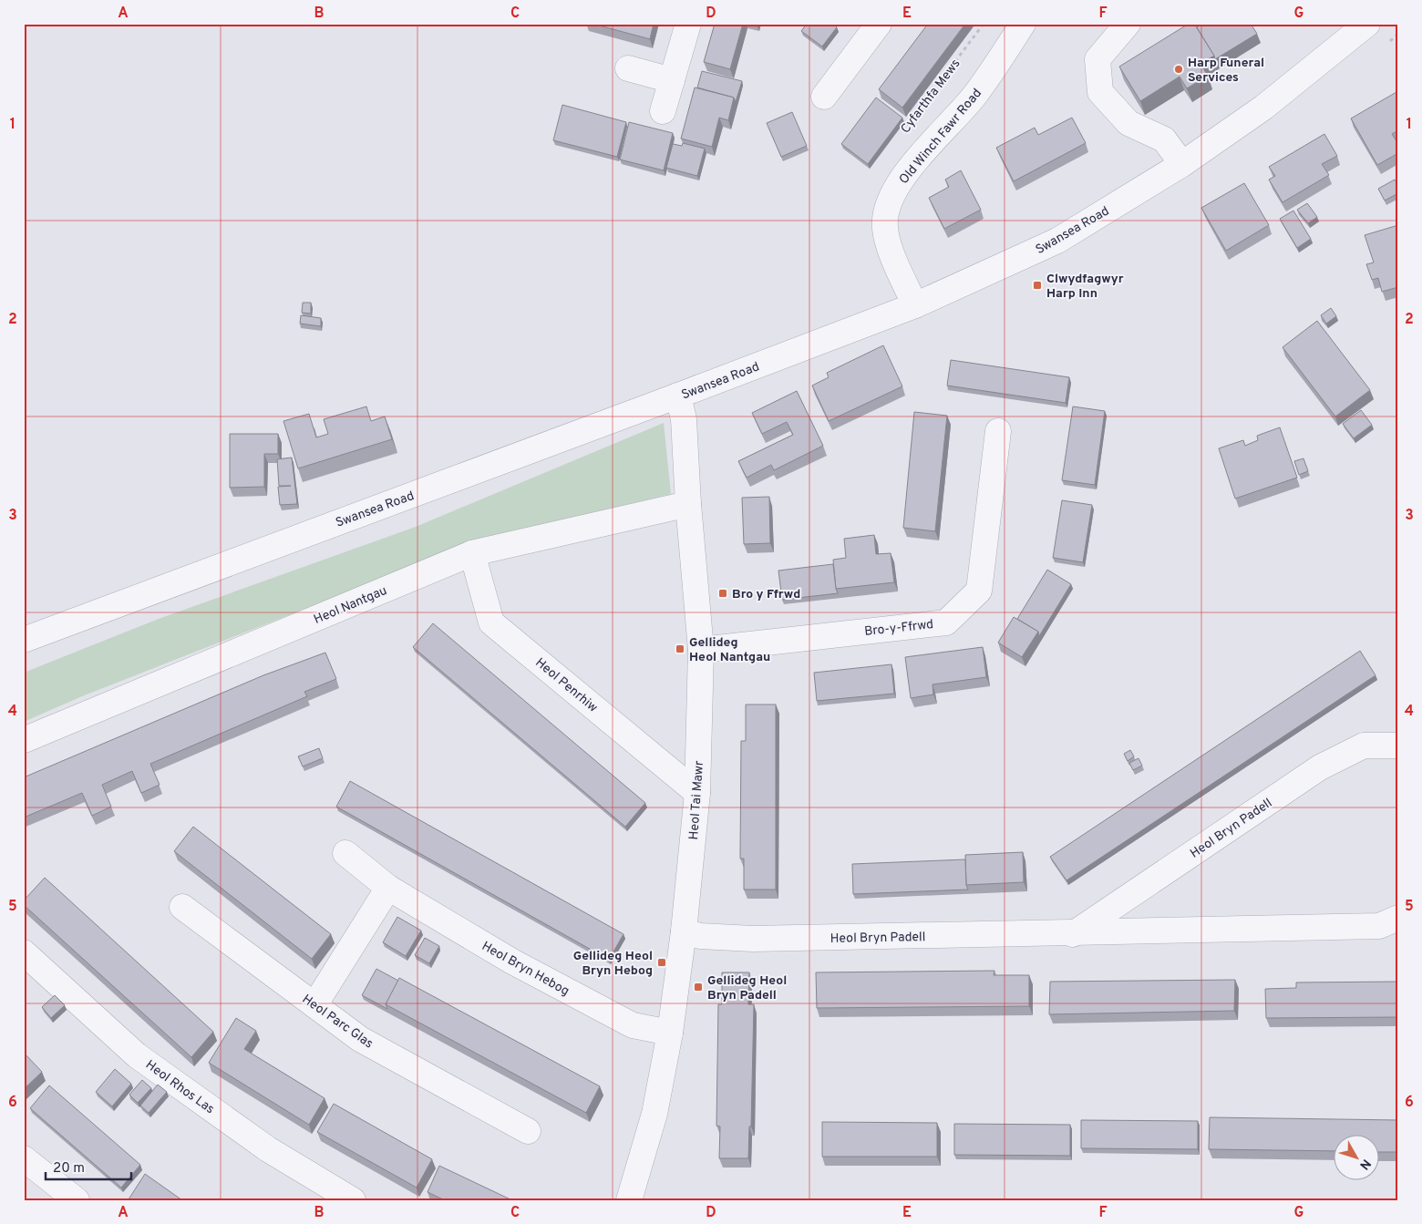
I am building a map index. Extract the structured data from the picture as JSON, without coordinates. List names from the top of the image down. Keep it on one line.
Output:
{"streets":{"street":["Old Winch Fawr Road","Swansea Road","Heol Nantgau","Bro-y-Ffrwd","Heol Penrhiw","Heol Tai Mawr","Heol Bryn Padell","Heol Bryn Hebog","Heol Parc Glas","Heol Rhos Las"],"path":["Cyfarthfa Mews"]},"crossings":[["Old Winch Fawr Road","Swansea Road"],["Swansea Road","Heol Tai Mawr"],["Heol Nantgau","Heol Penrhiw"],["Heol Nantgau","Heol Tai Mawr"],["Bro-y-Ffrwd","Heol Tai Mawr"],["Heol Penrhiw","Heol Tai Mawr"],["Heol Tai Mawr","Heol Bryn Padell"],["Heol Tai Mawr","Heol Bryn Hebog"]],"places":{"other":["Harp Funeral Services"],"transit":["Clwydfagwyr Harp Inn","Bro y Ffrwd","Gellideg Heol Nantgau","Gellideg Heol Bryn Hebog","Gellideg Heol Bryn Padell"]},"scale_bar":"20 m","north":"bottom right","grid":{"columns":["A","B","C","D","E","F","G"],"rows":["1","2","3","4","5","6"]}}
